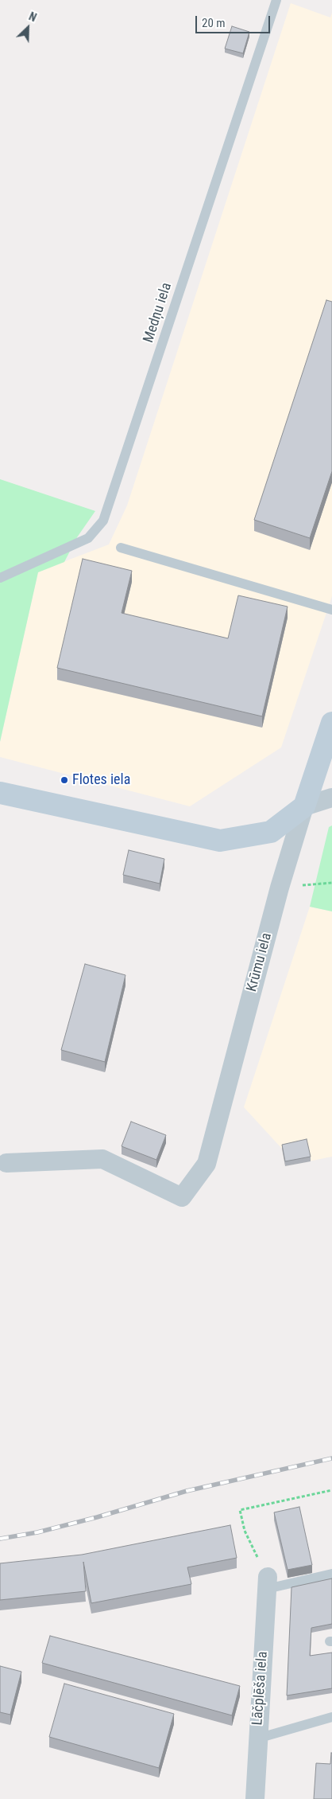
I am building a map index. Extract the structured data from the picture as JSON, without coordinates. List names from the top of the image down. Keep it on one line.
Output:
{"streets":{"street":["Krūmu iela","Lāčplēša iela"],"lane":["Medņu iela"]},"places":["Flotes iela"],"scale_bar":"20 m","north":"top right"}
